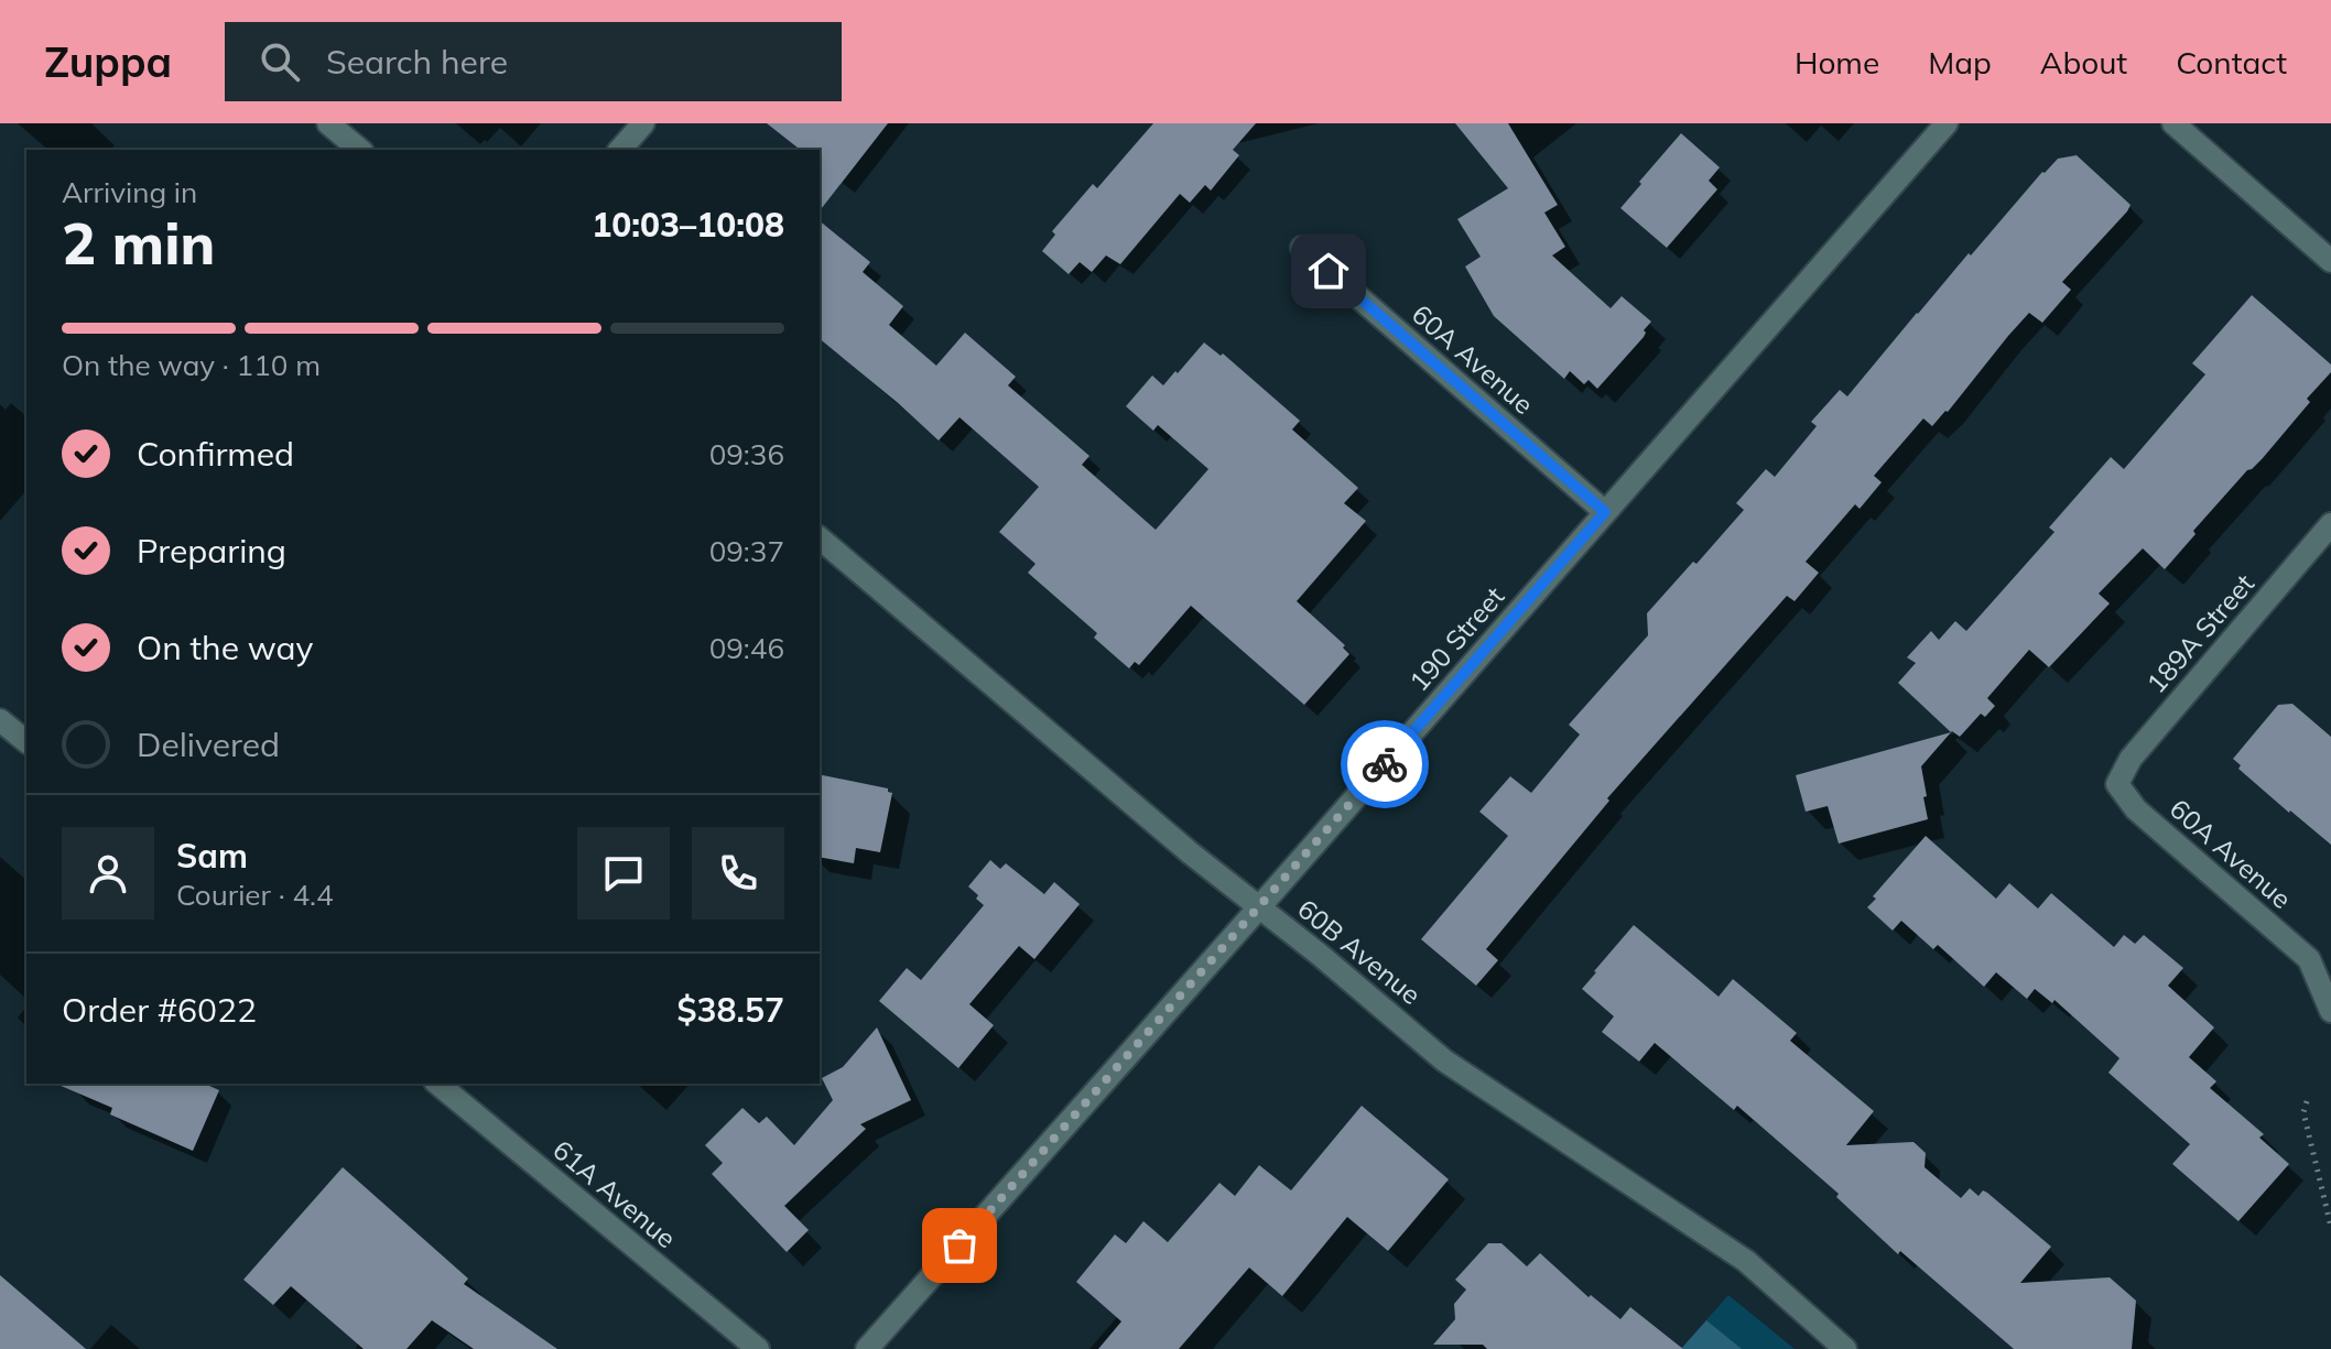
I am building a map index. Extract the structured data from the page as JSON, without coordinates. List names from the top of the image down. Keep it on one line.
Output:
{"streets":{"street":["60A Avenue","189A Street","190 Street","60B Avenue","61A Avenue"]},"crossings":[["60A Avenue","189A Street"],["60A Avenue","190 Street"],["190 Street","60B Avenue"]],"page":{"header":"Zuppa","search":"Search here","nav":["Home","Map","About","Contact"],"heading":["2 min","Arriving in","10:03–10:08"],"panel":["Sam","Courier · 4.4","Order #6022","$38.57"],"bar":"On the way · 110 m","list":[["Confirmed","09:36"],["Preparing","09:37"],["On the way","09:46"],"Delivered"]}}
